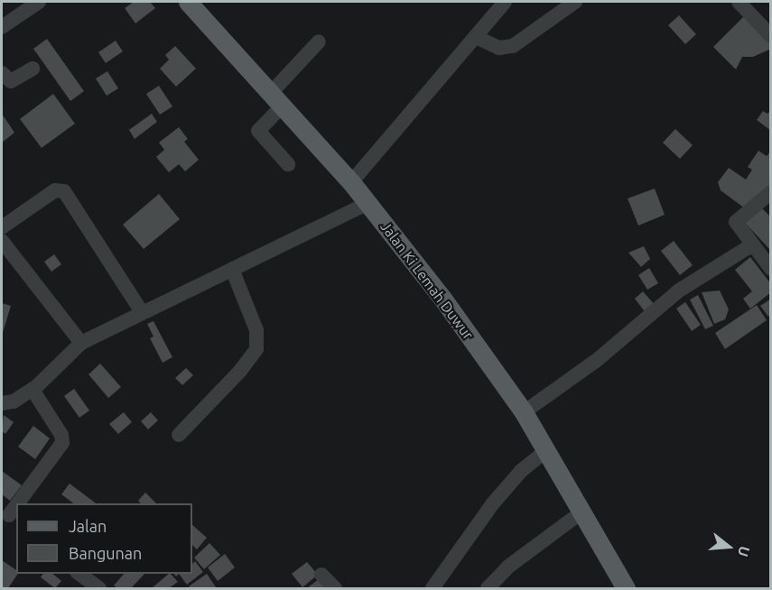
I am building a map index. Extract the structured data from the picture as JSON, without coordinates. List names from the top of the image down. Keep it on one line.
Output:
{"streets":{"main road":["Jalan Ki Lemah Duwur"]},"legend":["Jalan","Bangunan"],"north":"right"}
